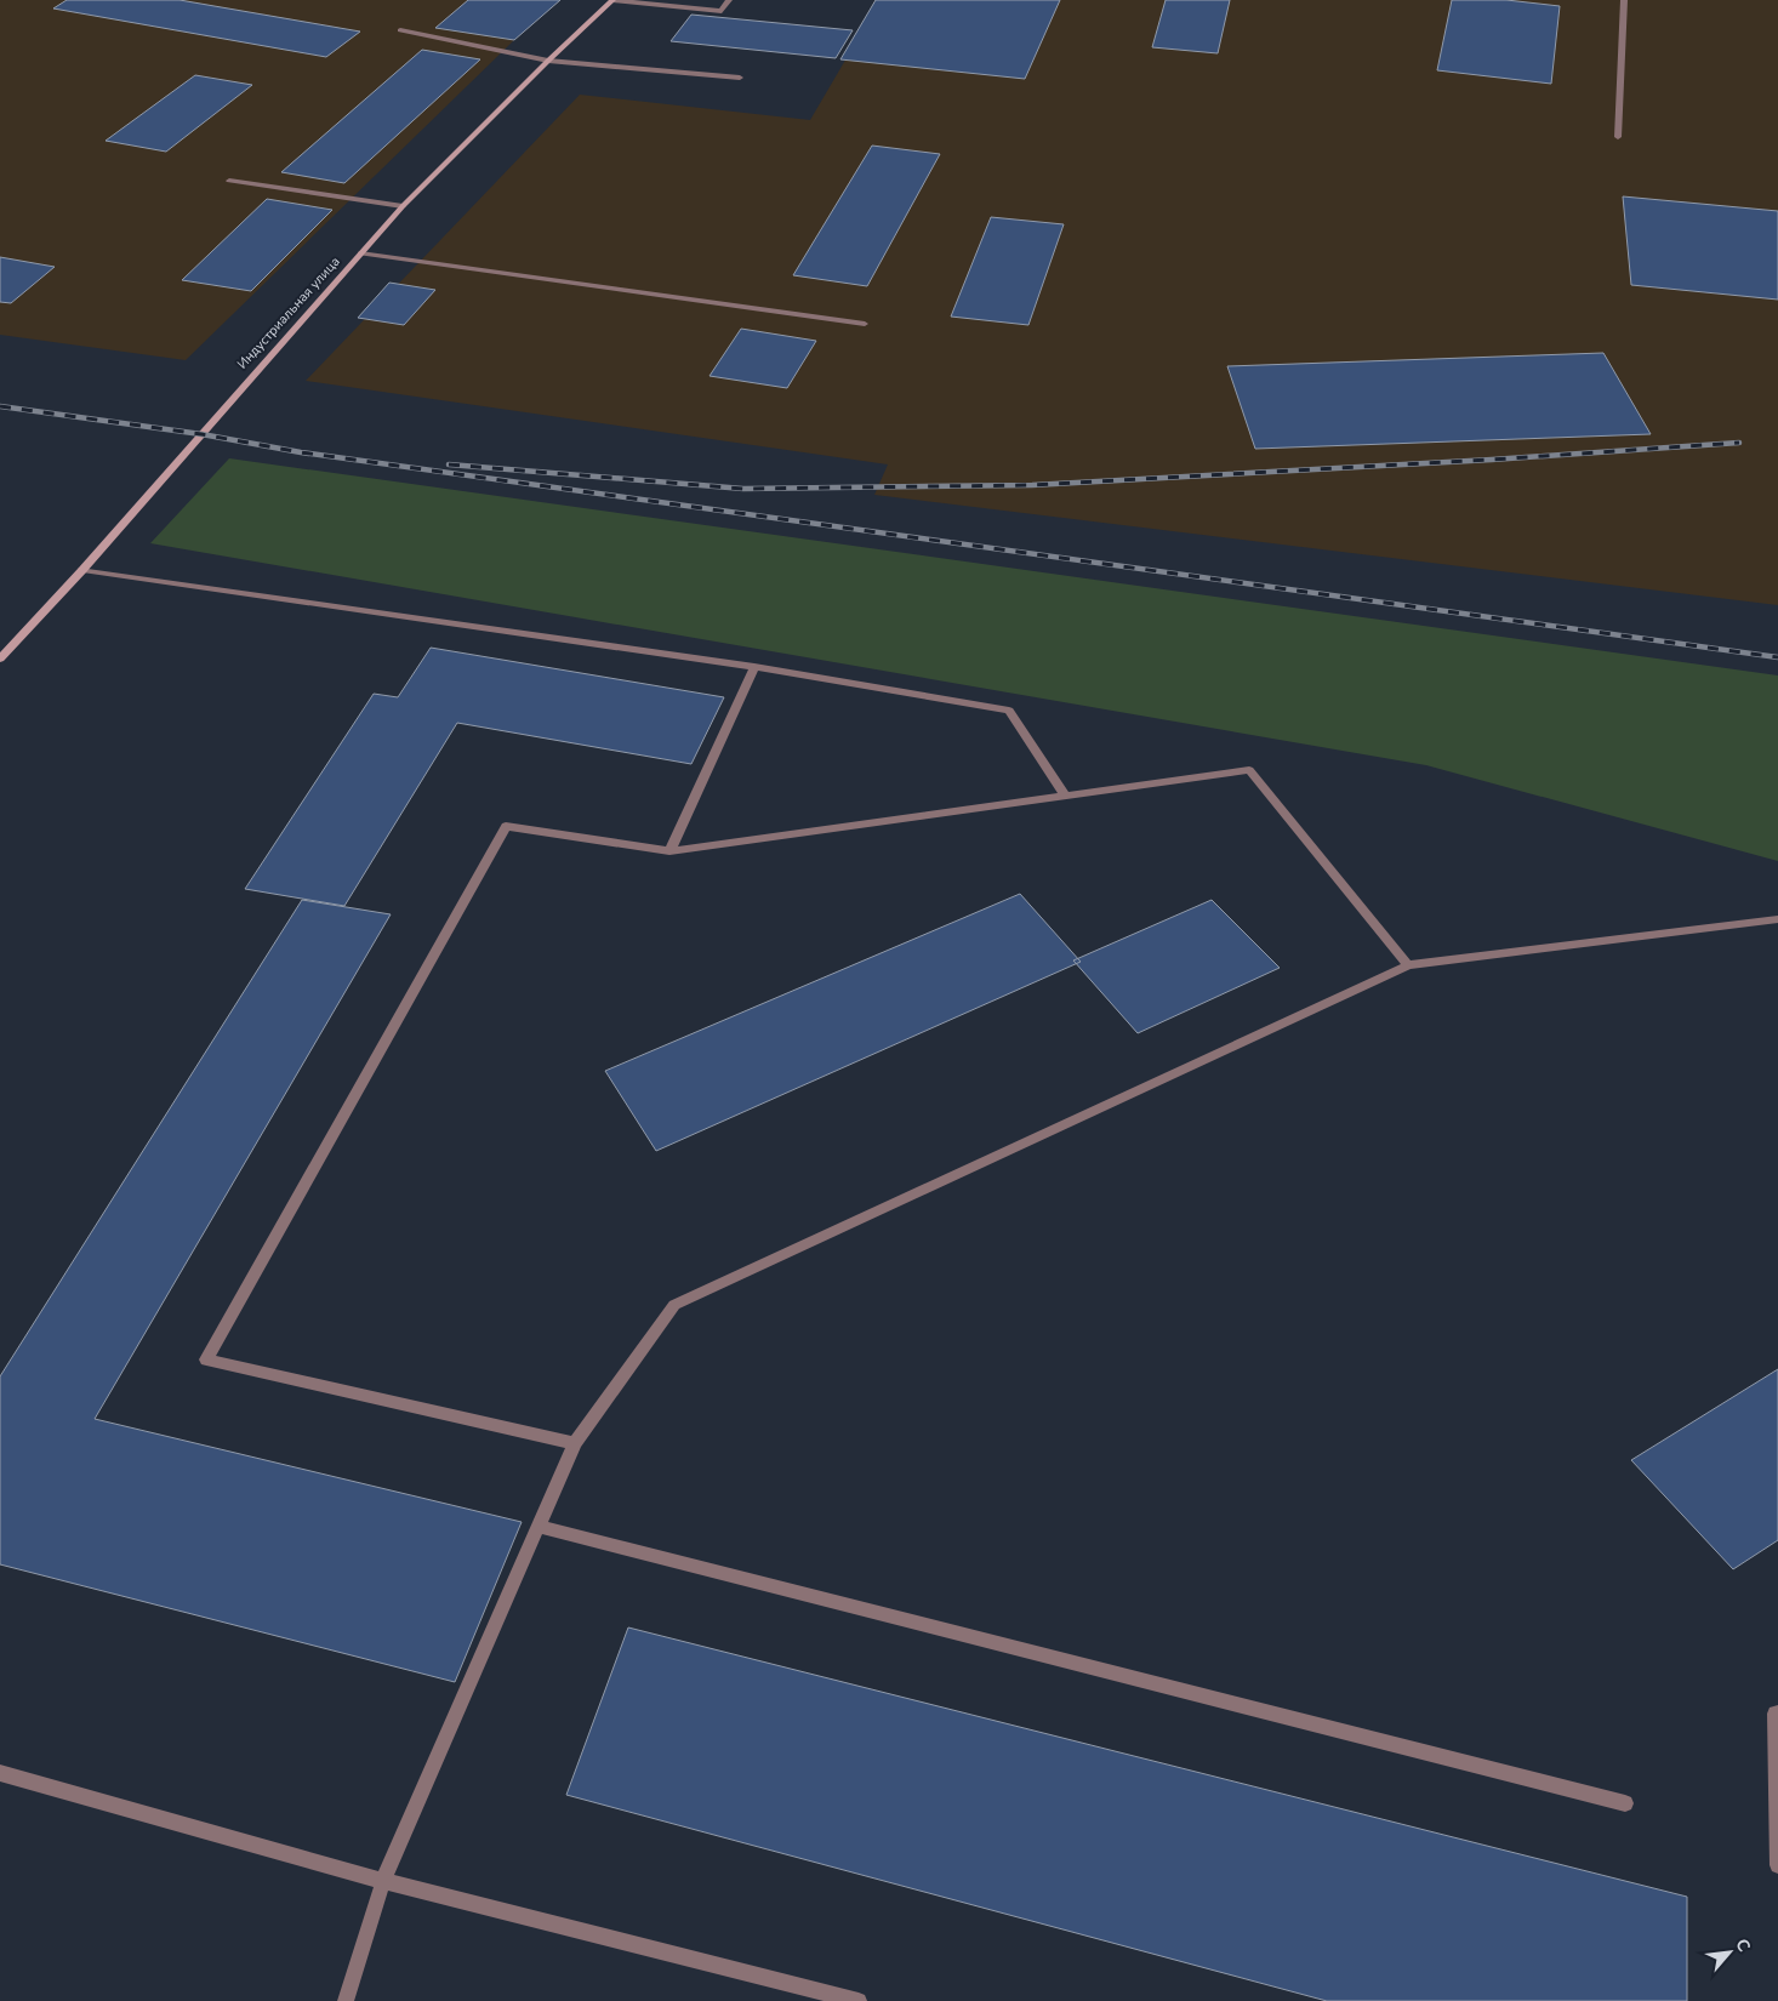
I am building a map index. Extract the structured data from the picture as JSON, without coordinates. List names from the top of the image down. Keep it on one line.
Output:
{"streets":{"main road":["Индустриальная улица"]},"north":"top right"}
